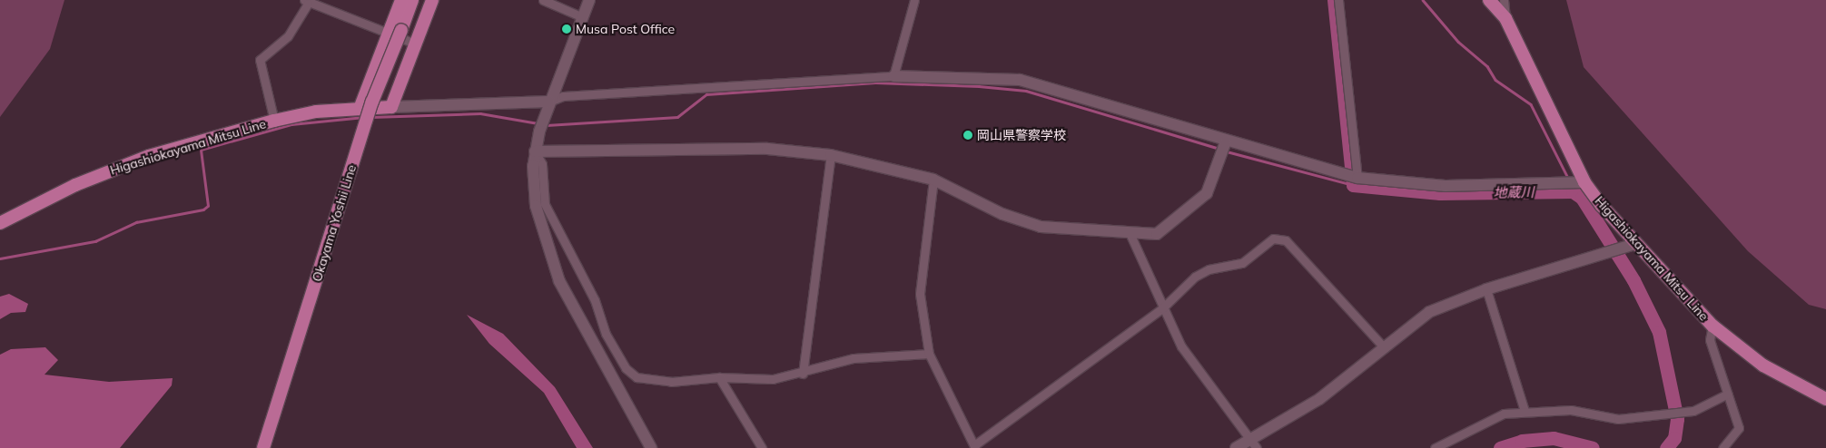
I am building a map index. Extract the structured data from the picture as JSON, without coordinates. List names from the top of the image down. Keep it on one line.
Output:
{"streets":{"main road":["Higashiokayama Mitsu Line","Okayama Yoshii Line"]},"water":["地蔵川"],"places":["Musa Post Office","岡山県警察学校"]}
